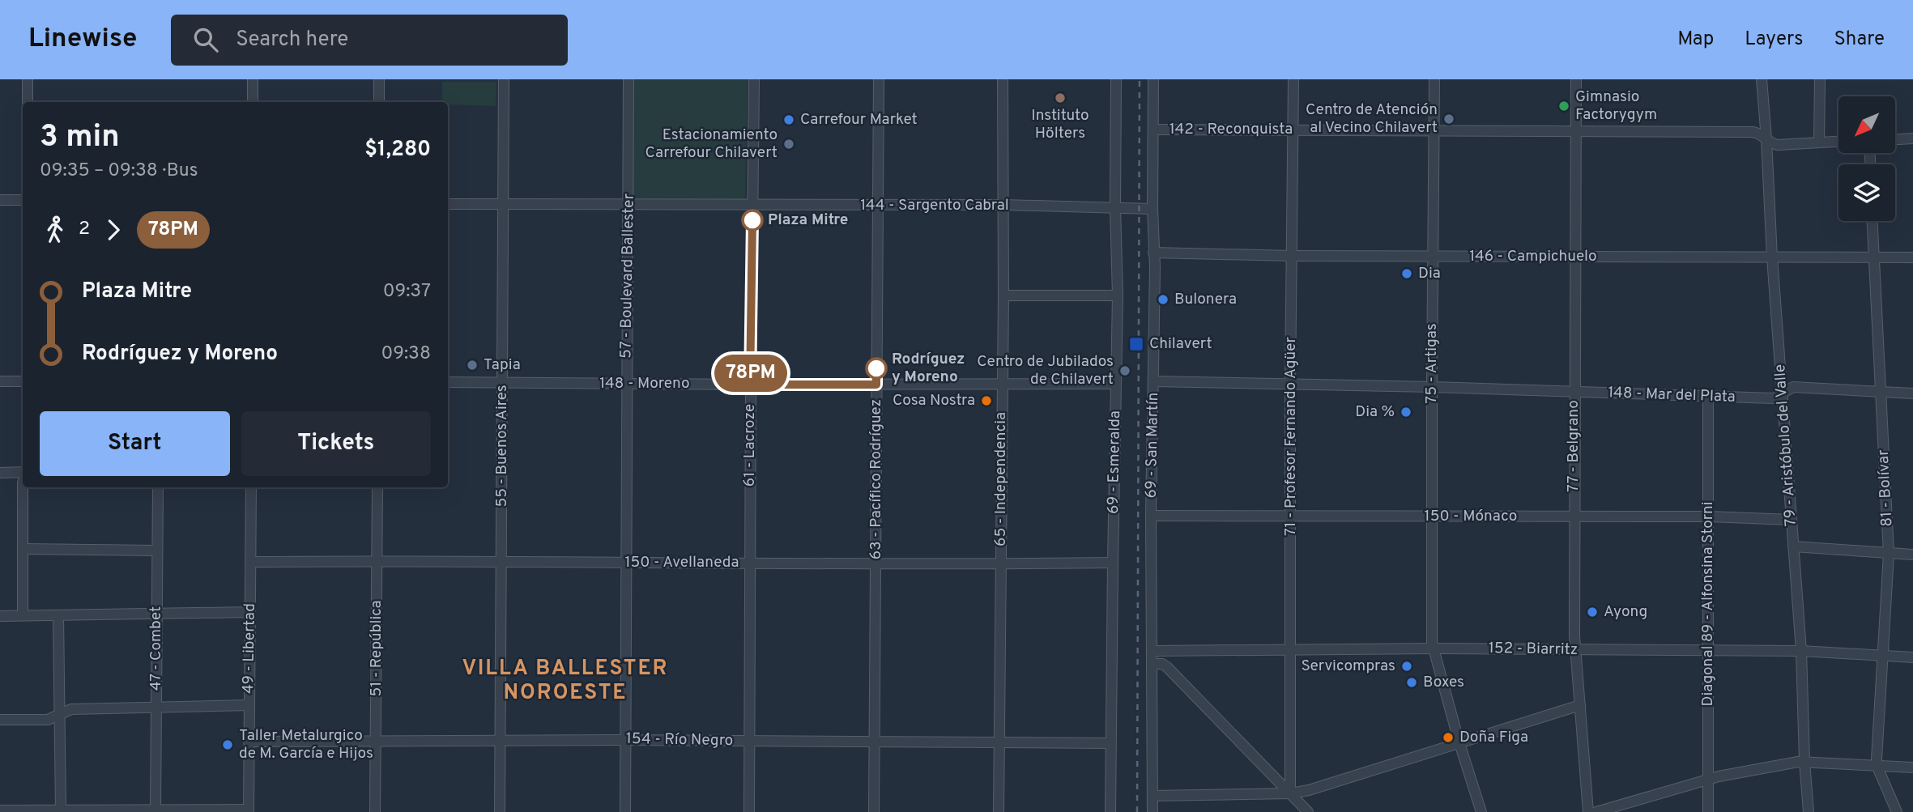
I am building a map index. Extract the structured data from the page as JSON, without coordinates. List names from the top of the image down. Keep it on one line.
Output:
{"streets":{"street":["142 - Reconquista","144 - Sargento Cabral","146 - Campichuelo","57 - Boulevard Ballester","75 - Artigas","148 - Moreno","148 - Mar del Plata","71 - Profesor Fernando Agüer","61 - Lacroze","69 - San Martín","79 - Aristóbulo del Valle","55 - Buenos Aires","77 - Belgrano","69 - Esmeralda","63 - Pacífico Rodríguez","65 - Independencia","81 - Bolívar","150 - Mónaco","150 - Avellaneda","Diagonal 89 - Alfonsina Storni","47 - Combet","49 - Libertad","51 - República","152 - Biarritz","154 - Río Negro"]},"crossings":[["142 - Reconquista","75 - Artigas"],["142 - Reconquista","71 - Profesor Fernando Agüer"],["142 - Reconquista","69 - San Martín"],["142 - Reconquista","79 - Aristóbulo del Valle"],["142 - Reconquista","77 - Belgrano"],["144 - Sargento Cabral","57 - Boulevard Ballester"],["144 - Sargento Cabral","61 - Lacroze"],["144 - Sargento Cabral","69 - San Martín"],["144 - Sargento Cabral","55 - Buenos Aires"],["144 - Sargento Cabral","69 - Esmeralda"],["144 - Sargento Cabral","63 - Pacífico Rodríguez"],["144 - Sargento Cabral","65 - Independencia"],["146 - Campichuelo","75 - Artigas"],["146 - Campichuelo","71 - Profesor Fernando Agüer"],["146 - Campichuelo","69 - San Martín"],["146 - Campichuelo","79 - Aristóbulo del Valle"],["146 - Campichuelo","77 - Belgrano"],["146 - Campichuelo","81 - Bolívar"],["57 - Boulevard Ballester","148 - Moreno"],["57 - Boulevard Ballester","150 - Avellaneda"],["57 - Boulevard Ballester","154 - Río Negro"],["75 - Artigas","148 - Mar del Plata"],["75 - Artigas","150 - Mónaco"],["75 - Artigas","152 - Biarritz"],["148 - Moreno","61 - Lacroze"],["148 - Moreno","55 - Buenos Aires"],["148 - Moreno","69 - Esmeralda"],["148 - Moreno","63 - Pacífico Rodríguez"],["148 - Moreno","65 - Independencia"],["148 - Mar del Plata","71 - Profesor Fernando Agüer"],["148 - Mar del Plata","69 - San Martín"],["148 - Mar del Plata","79 - Aristóbulo del Valle"],["148 - Mar del Plata","77 - Belgrano"],["148 - Mar del Plata","81 - Bolívar"],["148 - Mar del Plata","Diagonal 89 - Alfonsina Storni"],["71 - Profesor Fernando Agüer","150 - Mónaco"],["71 - Profesor Fernando Agüer","152 - Biarritz"],["61 - Lacroze","150 - Avellaneda"],["61 - Lacroze","154 - Río Negro"],["69 - San Martín","150 - Mónaco"],["69 - San Martín","152 - Biarritz"],["79 - Aristóbulo del Valle","150 - Mónaco"],["79 - Aristóbulo del Valle","152 - Biarritz"],["55 - Buenos Aires","150 - Avellaneda"],["55 - Buenos Aires","154 - Río Negro"],["77 - Belgrano","150 - Mónaco"],["77 - Belgrano","152 - Biarritz"],["69 - Esmeralda","150 - Avellaneda"],["69 - Esmeralda","154 - Río Negro"],["63 - Pacífico Rodríguez","150 - Avellaneda"],["63 - Pacífico Rodríguez","154 - Río Negro"],["65 - Independencia","150 - Avellaneda"],["65 - Independencia","154 - Río Negro"],["81 - Bolívar","152 - Biarritz"],["150 - Mónaco","Diagonal 89 - Alfonsina Storni"],["150 - Avellaneda","49 - Libertad"],["150 - Avellaneda","51 - República"],["Diagonal 89 - Alfonsina Storni","152 - Biarritz"],["49 - Libertad","154 - Río Negro"],["51 - República","154 - Río Negro"]],"districts":["VILLA BALLESTER NOROESTE"],"places":{"other":["Instituto Hölters","Gimnasio Factorygym","Centro de Atención al Vecino Chilavert","Carrefour Market","Estacionamiento Carrefour Chilavert","Plaza Mitre","Dia","Bulonera","Tapia","Rodríguez y Moreno","Centro de Jubilados de Chilavert","Cosa Nostra","Dia %","Ayong","Servicompras","Boxes","Doña Figa","Taller Metalurgico de M. García e Hijos"],"transit":["Chilavert"]},"lines":["bus line 78PM"],"north":"bottom left","page":{"header":"Linewise","search":"Search here","nav":["Map","Layers","Share"],"on_map":"78PM","heading":["3 min","09:35 – 09:38 · Bus","$1,280"],"legs":["2","78PM"],"list":[{"name":"Plaza Mitre","value":"09:37"},{"name":"Rodríguez y Moreno","value":"09:38"}],"buttons":["Start","Tickets"]}}
